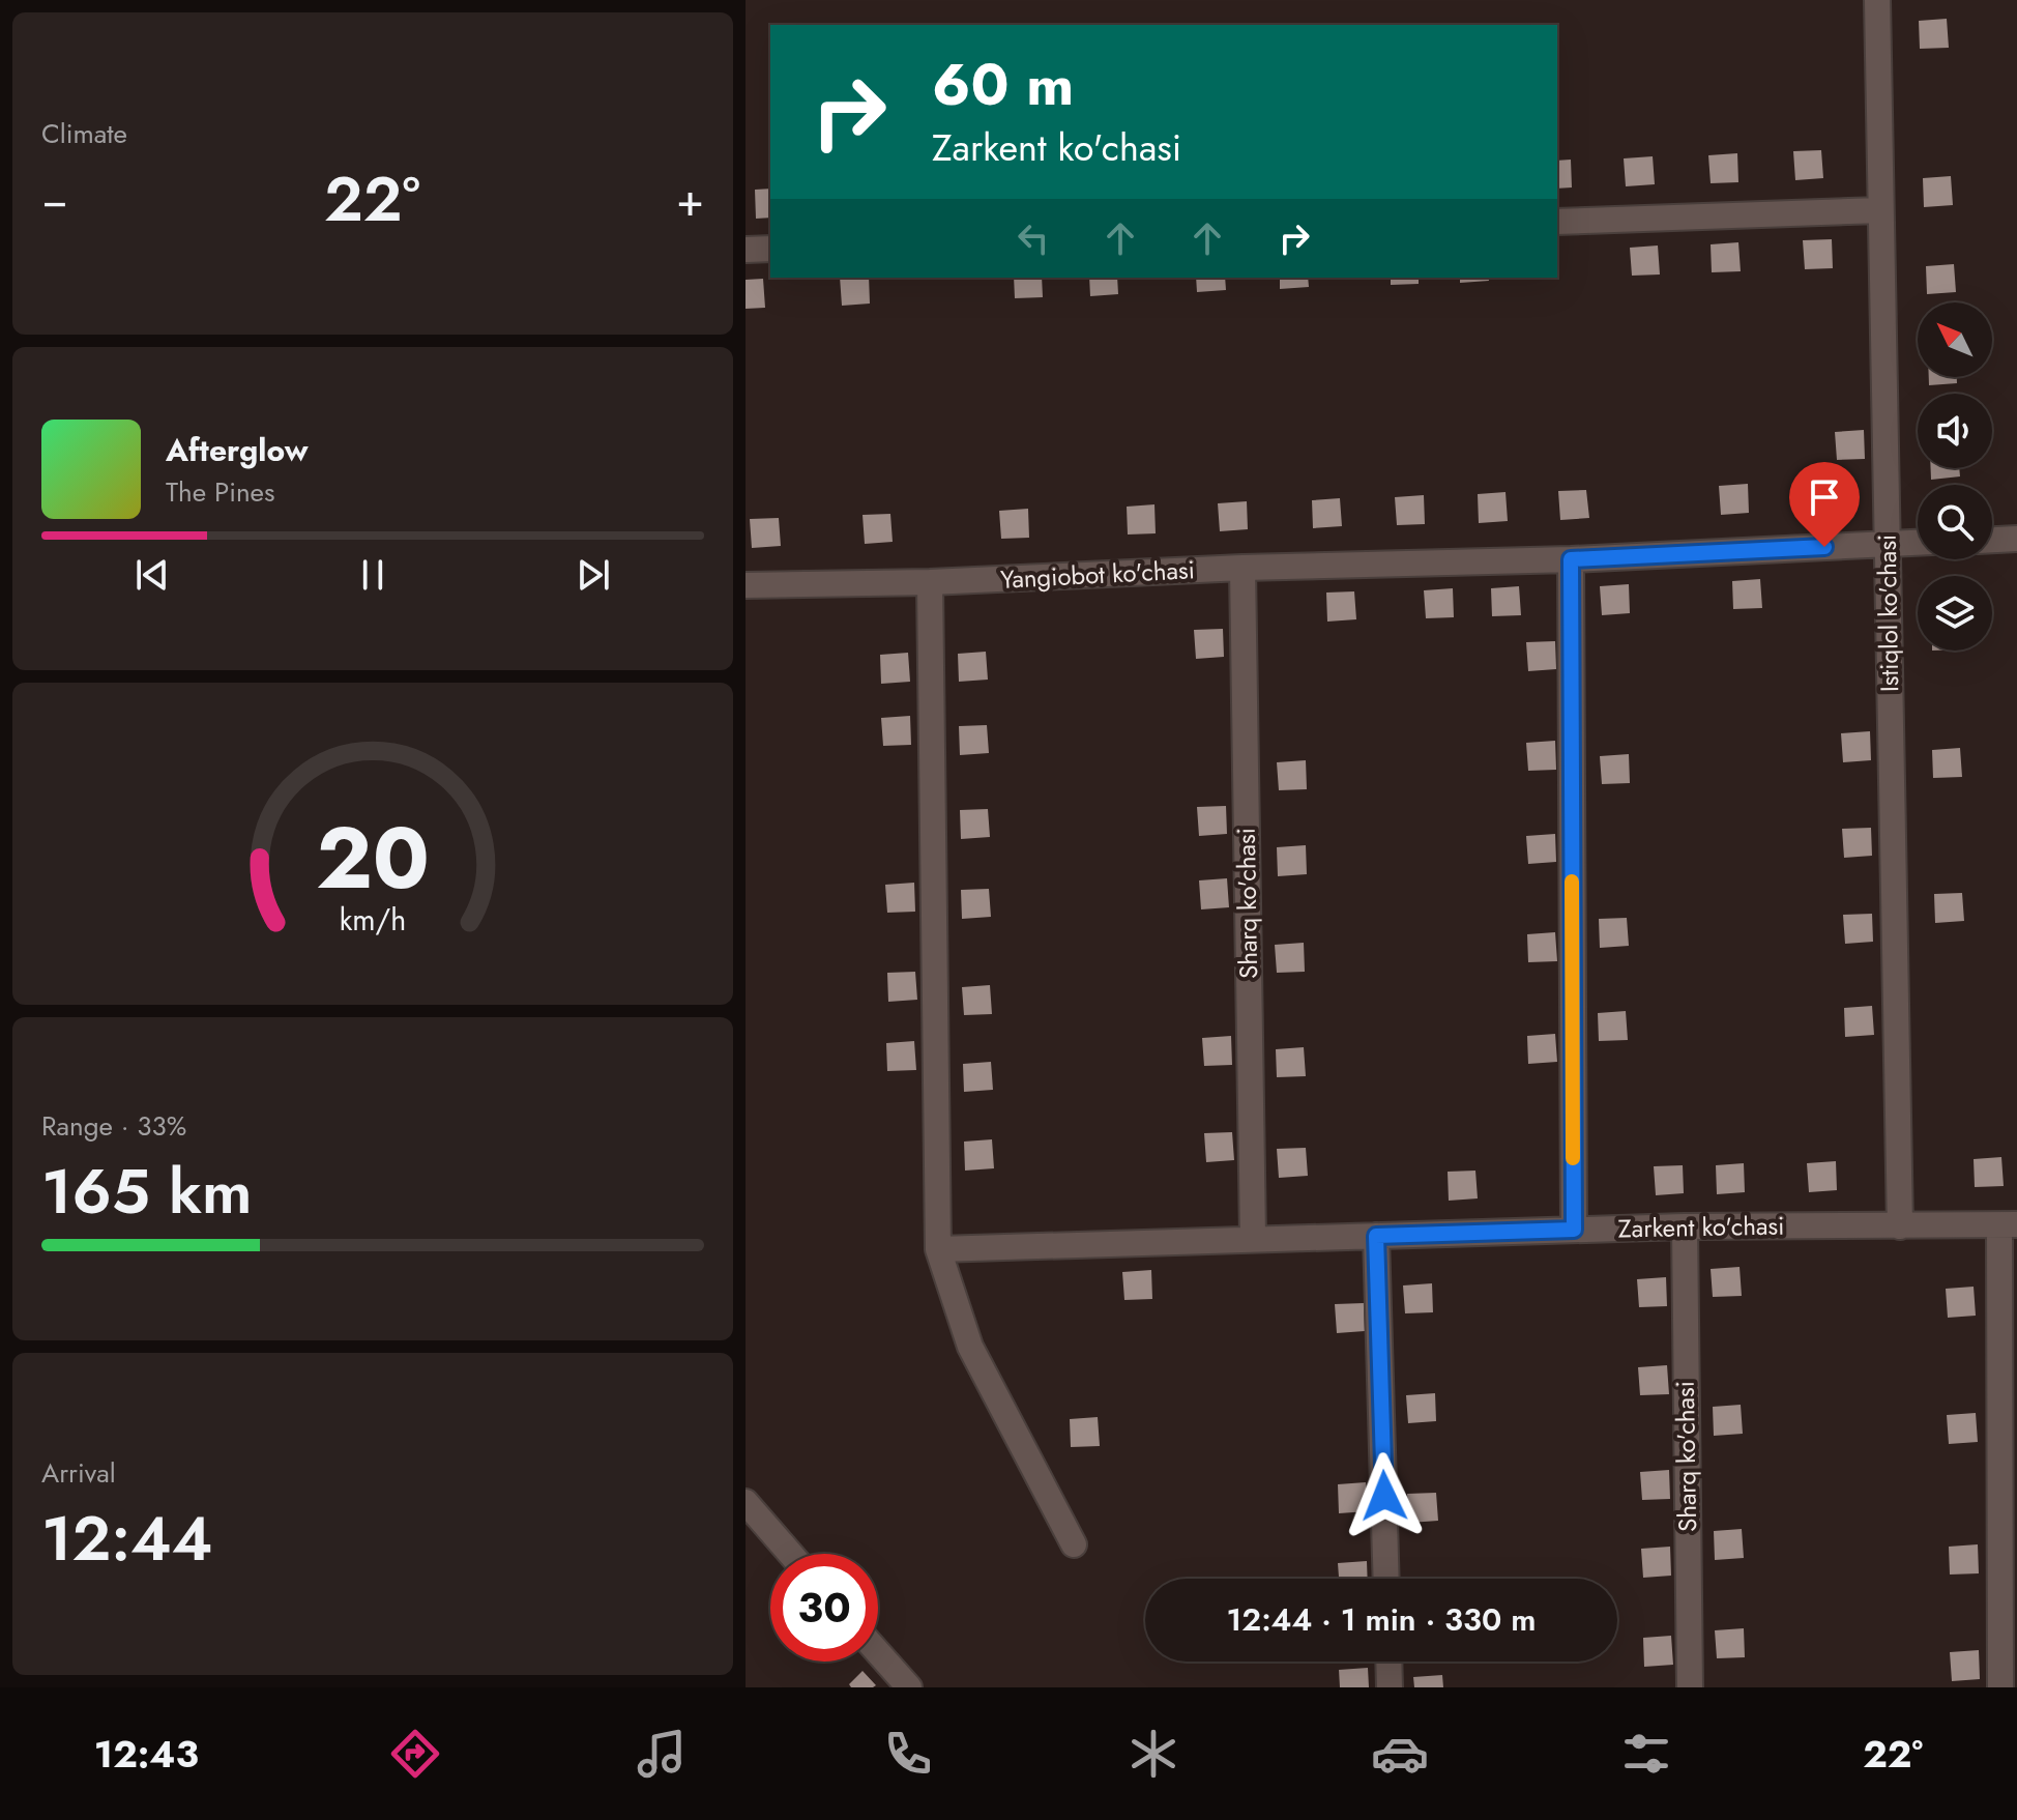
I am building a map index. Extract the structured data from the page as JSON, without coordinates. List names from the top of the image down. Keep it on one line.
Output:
{"streets":{"street":["Yangiobot ko'chasi","Istiqlol ko'chasi","Sharq ko'chasi","Zarkent ko'chasi"]},"crossings":[["Yangiobot ko'chasi","Istiqlol ko'chasi"],["Yangiobot ko'chasi","Sharq ko'chasi"],["Istiqlol ko'chasi","Zarkent ko'chasi"],["Sharq ko'chasi","Zarkent ko'chasi"]],"north":"top left","page":{"tile":["Climate",["Range · 33%","165 km"],["Arrival","12:44"]],"turn":["60 m","Zarkent ko'chasi"],"heat":["−","22°","+"],"song":["Afterglow","The Pines"],"limit":"30","trip":"12:44 · 1 min · 330 m","tabs":["12:43","22°"],"gauge":["20","km/h"]}}
